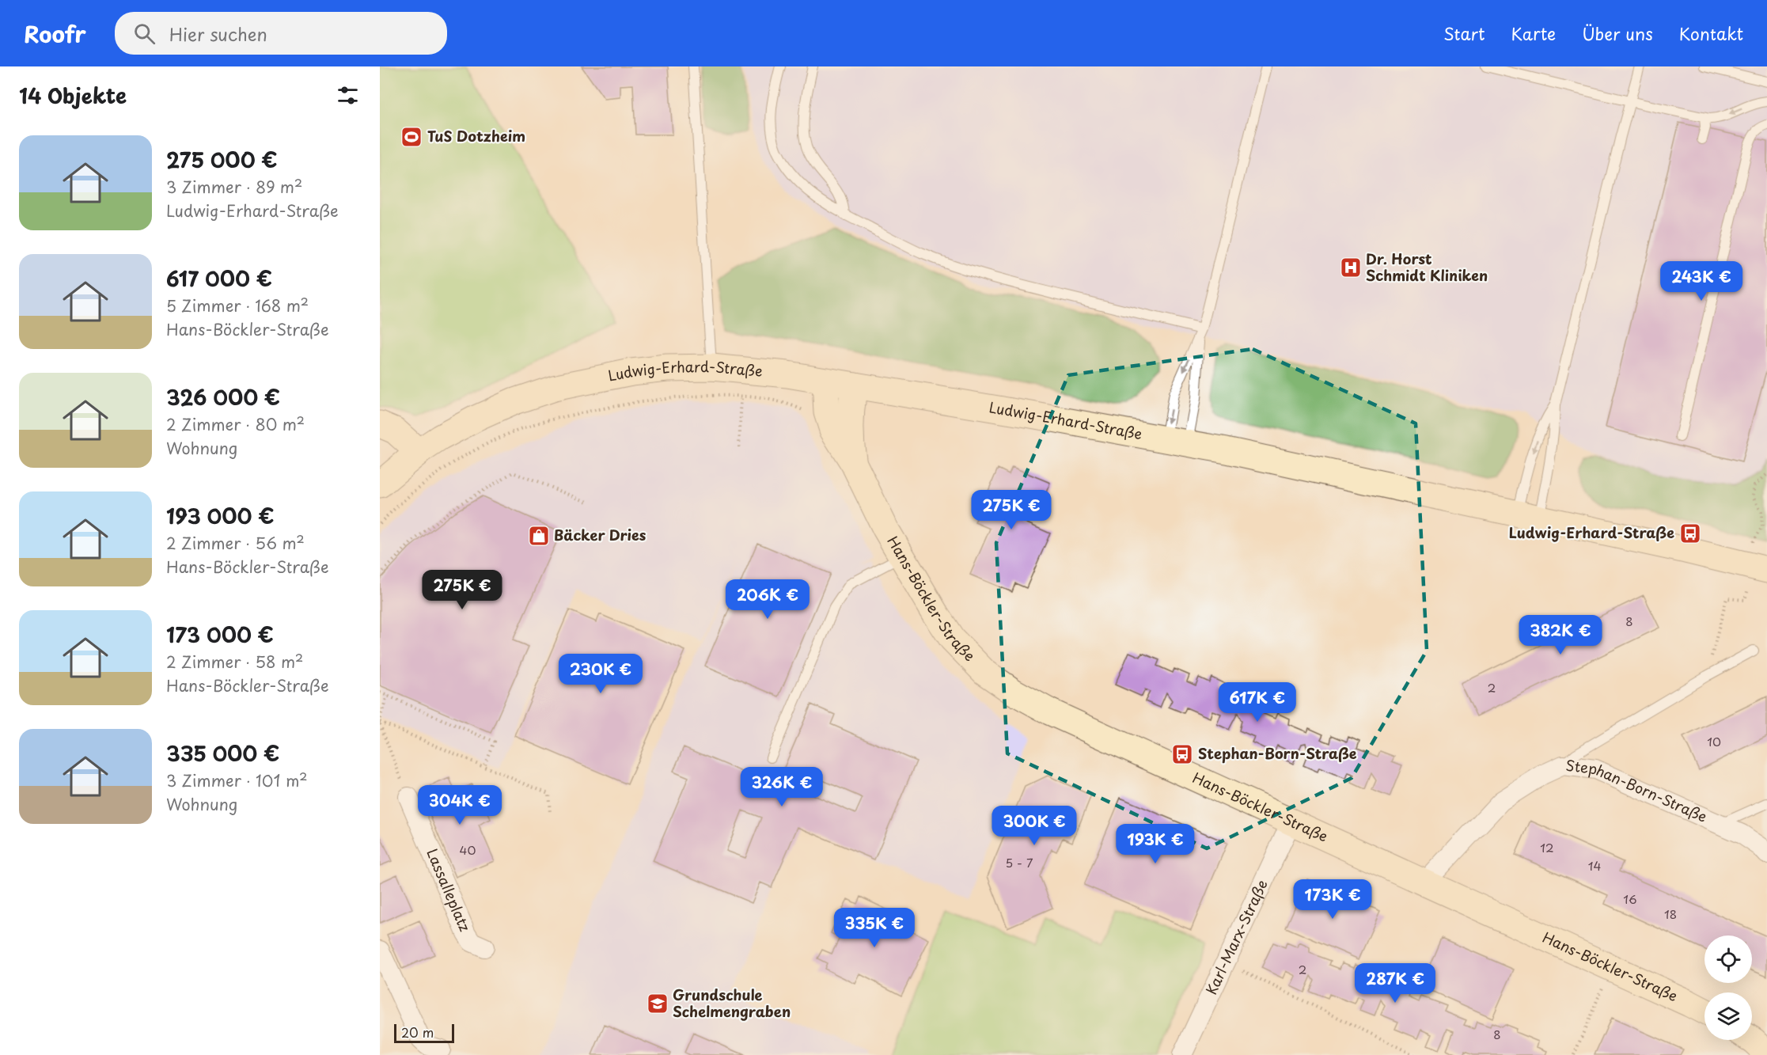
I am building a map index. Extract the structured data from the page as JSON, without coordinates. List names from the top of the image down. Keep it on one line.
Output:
{"streets":{"main road":["Ludwig-Erhard-Straße","Hans-Böckler-Straße"],"street":["Stephan-Born-Straße","Lassalleplatz","Karl-Marx-Straße"]},"crossings":[["Ludwig-Erhard-Straße","Hans-Böckler-Straße"],["Hans-Böckler-Straße","Stephan-Born-Straße"],["Hans-Böckler-Straße","Karl-Marx-Straße"]],"places":{"sports":["TuS Dotzheim"],"hospital":["Dr. Horst Schmidt Kliniken"],"bus stop":["Ludwig-Erhard-Straße","Stephan-Born-Straße"],"shop":["Bäcker Dries"],"school or university":["Grundschule Schelmengraben"]},"house_numbers":["8","2","10","12","40","5 - 7","14","16","18","2","8"],"scale_bar":"20 m","page":{"header":"Roofr","search":"Hier suchen","nav":["Start","Karte","Über uns","Kontakt"],"heading":"14 Objekte","list":[{"name":"275 000 €","note":"3 Zimmer · 89 m² · Ludwig-Erhard-Straße"},{"name":"617 000 €","note":"5 Zimmer · 168 m² · Hans-Böckler-Straße"},{"name":"326 000 €","note":"2 Zimmer · 80 m² · Wohnung"},{"name":"193 000 €","note":"2 Zimmer · 56 m² · Hans-Böckler-Straße"},{"name":"173 000 €","note":"2 Zimmer · 58 m² · Hans-Böckler-Straße"},{"name":"335 000 €","note":"3 Zimmer · 101 m² · Wohnung"}],"price":["243K €","275K €","275K €","206K €","382K €","230K €","617K €","326K €","304K €","300K €","193K €","173K €","335K €","287K €"],"scale":"20 m"}}
